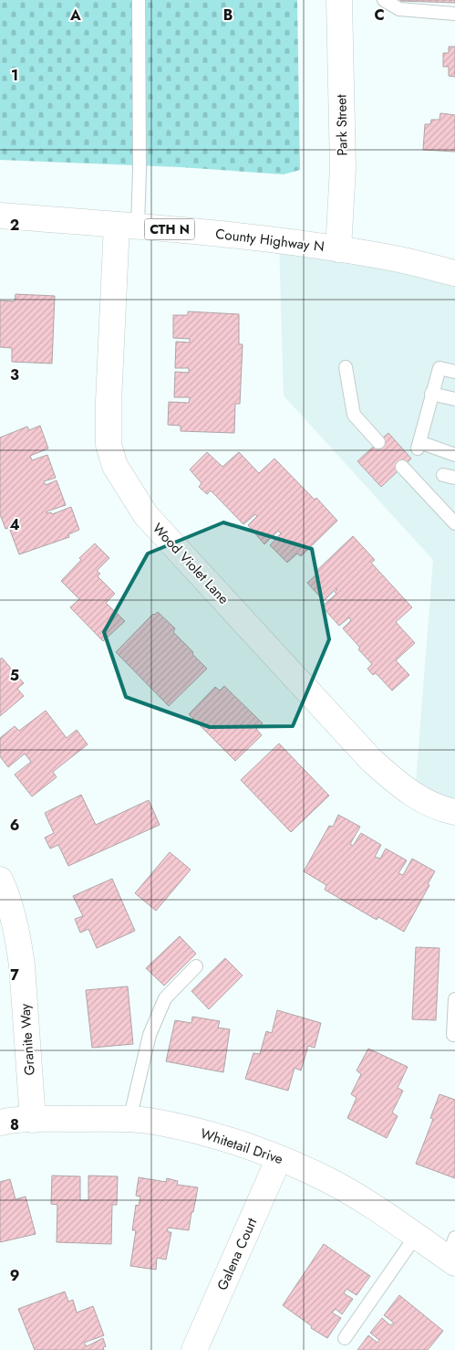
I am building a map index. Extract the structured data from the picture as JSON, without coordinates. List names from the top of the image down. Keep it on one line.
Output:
{"streets":{"street":["Park Street","CTH N","County Highway N","Wood Violet Lane","Granite Way","Whitetail Drive","Galena Court"]},"crossings":[["Park Street","County Highway N"],["County Highway N","Wood Violet Lane"],["Granite Way","Whitetail Drive"],["Whitetail Drive","Galena Court"]],"grid":{"columns":["A","B","C"],"rows":["1","2","3","4","5","6","7","8","9"]}}
